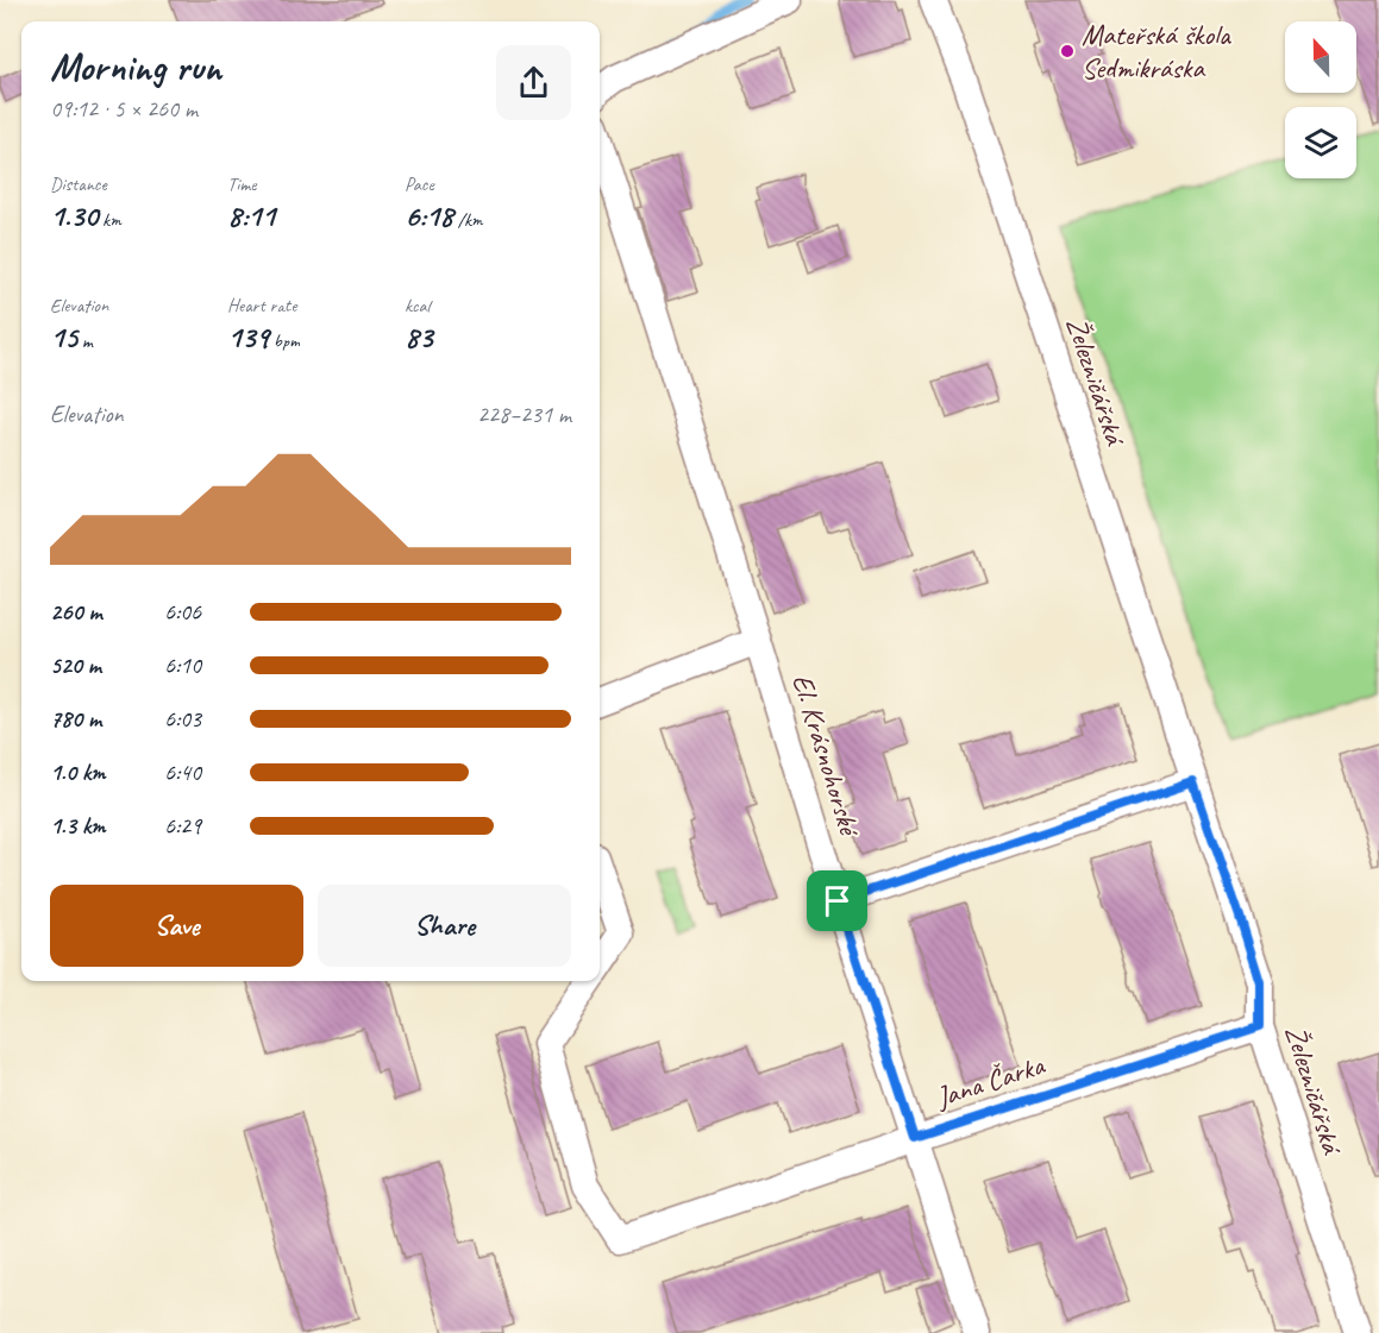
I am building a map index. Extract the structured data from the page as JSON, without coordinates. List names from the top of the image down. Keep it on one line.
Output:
{"streets":{"street":["Železničářská","El. Krásnohorské","Jana Čarka"]},"crossings":[["Železničářská","Jana Čarka"],["El. Krásnohorské","Jana Čarka"]],"places":["Mateřská škola Sedmikráska"],"north":"top","page":{"heading":["Morning run","09:12 · 5 × 260 m"],"stats":[["Distance","1.30 km"],["Time","8:11"],["Pace","6:18 /km"],["Elevation","15 m"],["Heart rate","139 bpm"],["kcal","83"]],"chart":["Elevation","228–231 m"],"list":[{"name":"260 m","note":"6:06"},{"name":"520 m","note":"6:10"},{"name":"780 m","note":"6:03"},{"name":"1.0 km","note":"6:40"},{"name":"1.3 km","note":"6:29"}],"buttons":["Save","Share"]}}
